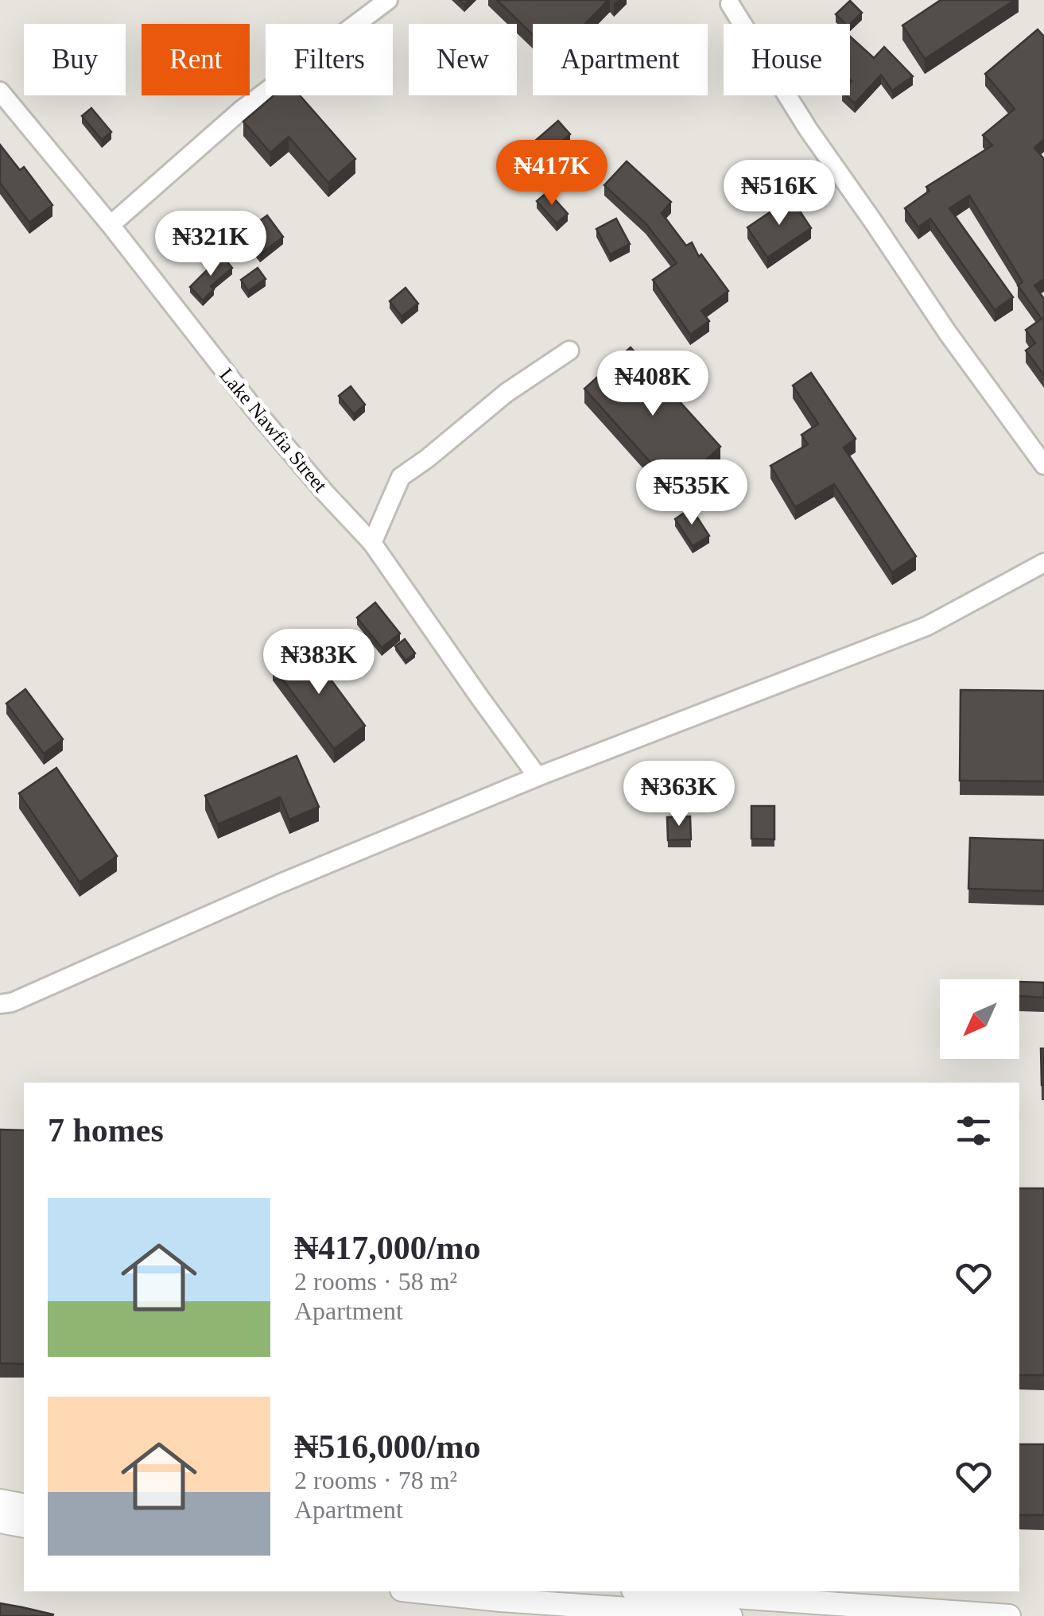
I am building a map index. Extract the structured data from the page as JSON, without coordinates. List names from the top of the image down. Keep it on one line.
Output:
{"streets":{"street":["Lake Nawfia Street"]},"north":"bottom left","page":{"chip":["Buy","Rent","Filters","New","Apartment","House"],"price":["₦417K","₦516K","₦321K","₦408K","₦535K","₦383K","₦363K"],"heading":"7 homes","list":[{"name":"₦417,000/mo","note":"2 rooms · 58 m² · Apartment"},{"name":"₦516,000/mo","note":"2 rooms · 78 m² · Apartment"}]}}
